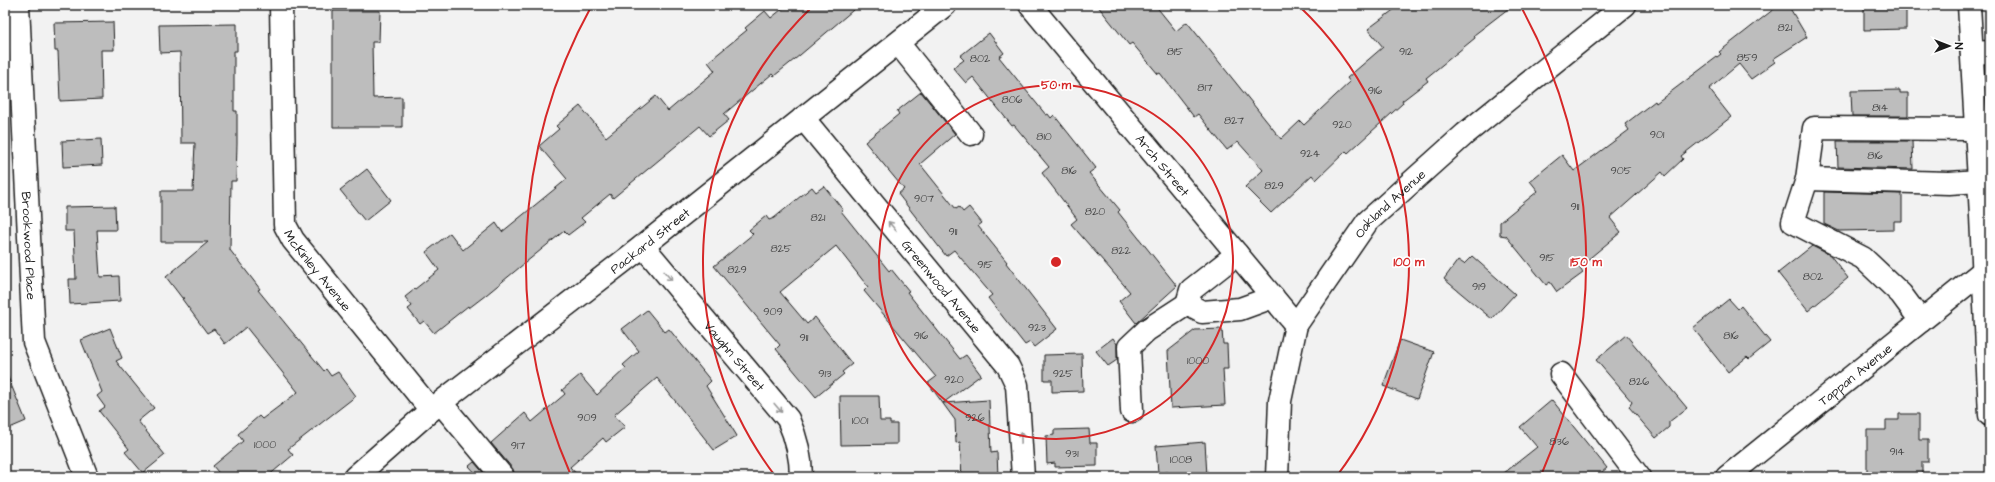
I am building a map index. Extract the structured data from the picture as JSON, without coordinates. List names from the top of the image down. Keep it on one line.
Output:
{"streets":{"street":["Arch Street","Oakland Avenue","Packard Street","Brookwood Place","McKinley Avenue","Greenwood Avenue","Vaughn Street","Tappan Avenue"]},"crossings":[["Arch Street","Oakland Avenue"],["Packard Street","McKinley Avenue"],["Packard Street","Greenwood Avenue"],["Packard Street","Vaughn Street"]],"one_way":["Greenwood Avenue","Vaughn Street"],"house_numbers":["821","815","912","859","802","817","916","806","814","827","920","901","810","924","816","816","905","829","907","911","820","821","911","825","822","915","915","829","802","919","909","923","916","816","911","1000","913","925","920","826","909","926","1001","836","1000","917","914","931","1008"],"north":"right","rings":["50 m","100 m","150 m"]}
